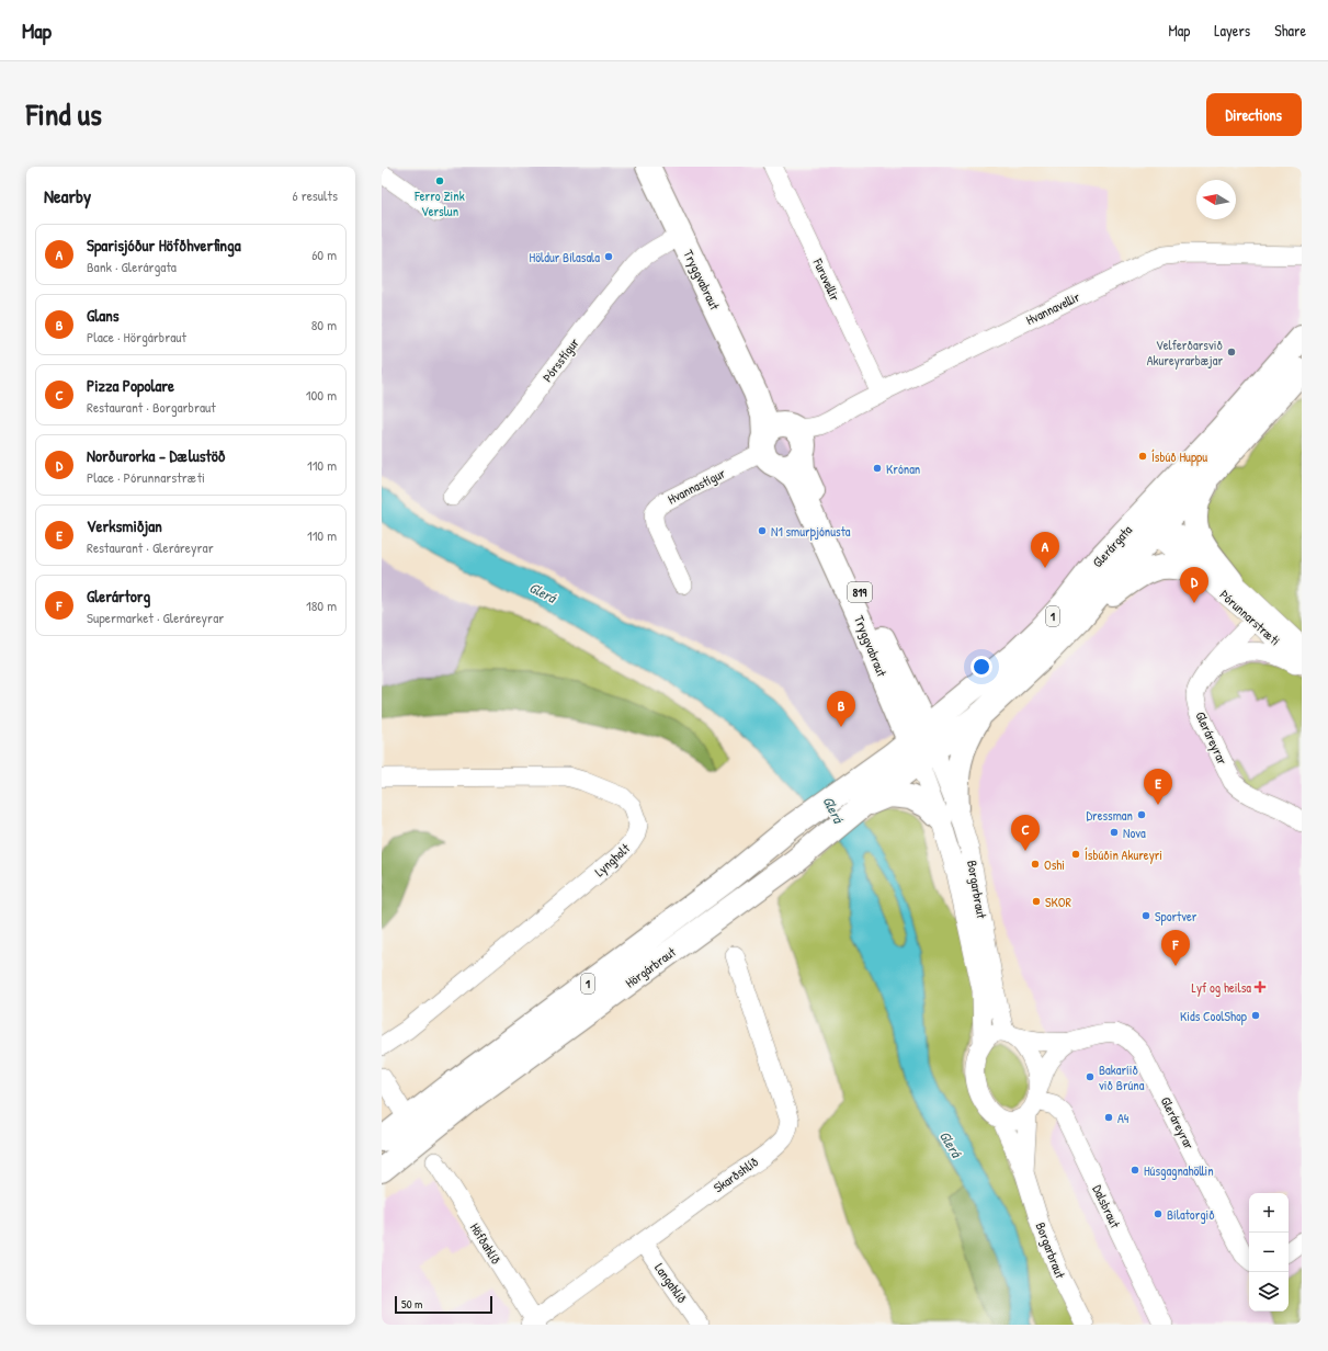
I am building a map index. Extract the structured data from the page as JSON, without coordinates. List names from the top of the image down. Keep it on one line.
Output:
{"streets":{"main road":["Tryggvabraut","Glerárgata","819","1","Hörgárbraut"],"street":["Furuvellir","Hvannavellir","Þórsstígur","Hvannastígur","Þórunnarstræti","Gleráreyrar","Lyngholt","Borgarbraut","Skarðshlíð","Dalsbraut","Höfðahlíð","Langahlíð"]},"crossings":[["Tryggvabraut","Hvannavellir"],["Tryggvabraut","Þórsstígur"],["Tryggvabraut","Hvannastígur"],["Tryggvabraut","Glerárgata"],["Tryggvabraut","Borgarbraut"],["Tryggvabraut","Hörgárbraut"],["Furuvellir","Hvannavellir"],["Hvannavellir","Hvannastígur"],["Glerárgata","Þórunnarstræti"],["Glerárgata","Borgarbraut"],["Glerárgata","Hörgárbraut"],["Þórunnarstræti","Gleráreyrar"],["Gleráreyrar","Borgarbraut"],["Gleráreyrar","Dalsbraut"],["Borgarbraut","Hörgárbraut"],["Borgarbraut","Dalsbraut"],["Skarðshlíð","Höfðahlíð"],["Skarðshlíð","Langahlíð"]],"water":["Glerá"],"places":{"other":["Ferro Zink Verslun","Höldur Bílasala","Velferðarsvið Akureyrarbæjar","Ísbúð Huppu","Krónan","N1 smurþjónusta","Dressman","Nova","Ísbúðin Akureyri","Oshi","SKOR","Sportver","Kids CoolShop","Bakaríið við Brúna","A4","Húsgagnahöllin","Bílatorgið"],"health":["Lyf og heilsa"]},"scale_bar":"50 m","north":"left","page":{"header":"Map","nav":["Map","Layers","Share"],"title":"Find us","buttons":"Directions","heading":["Nearby","6 results"],"list":[{"mark":"A","name":"Sparisjóður Höfðhverfinga","note":"Bank · Glerárgata","value":"60 m"},{"mark":"B","name":"Glans","note":"Place · Hörgárbraut","value":"80 m"},{"mark":"C","name":"Pizza Popolare","note":"Restaurant · Borgarbraut","value":"100 m"},{"mark":"D","name":"Norðurorka - Dælustöð","note":"Place · Þórunnarstræti","value":"110 m"},{"mark":"E","name":"Verksmiðjan","note":"Restaurant · Gleráreyrar","value":"110 m"},{"mark":"F","name":"Glerártorg","note":"Supermarket · Gleráreyrar","value":"180 m"}],"pins":["A","D","B","E","C","F"],"map_buttons":["+","−"],"scale":"50 m"}}
